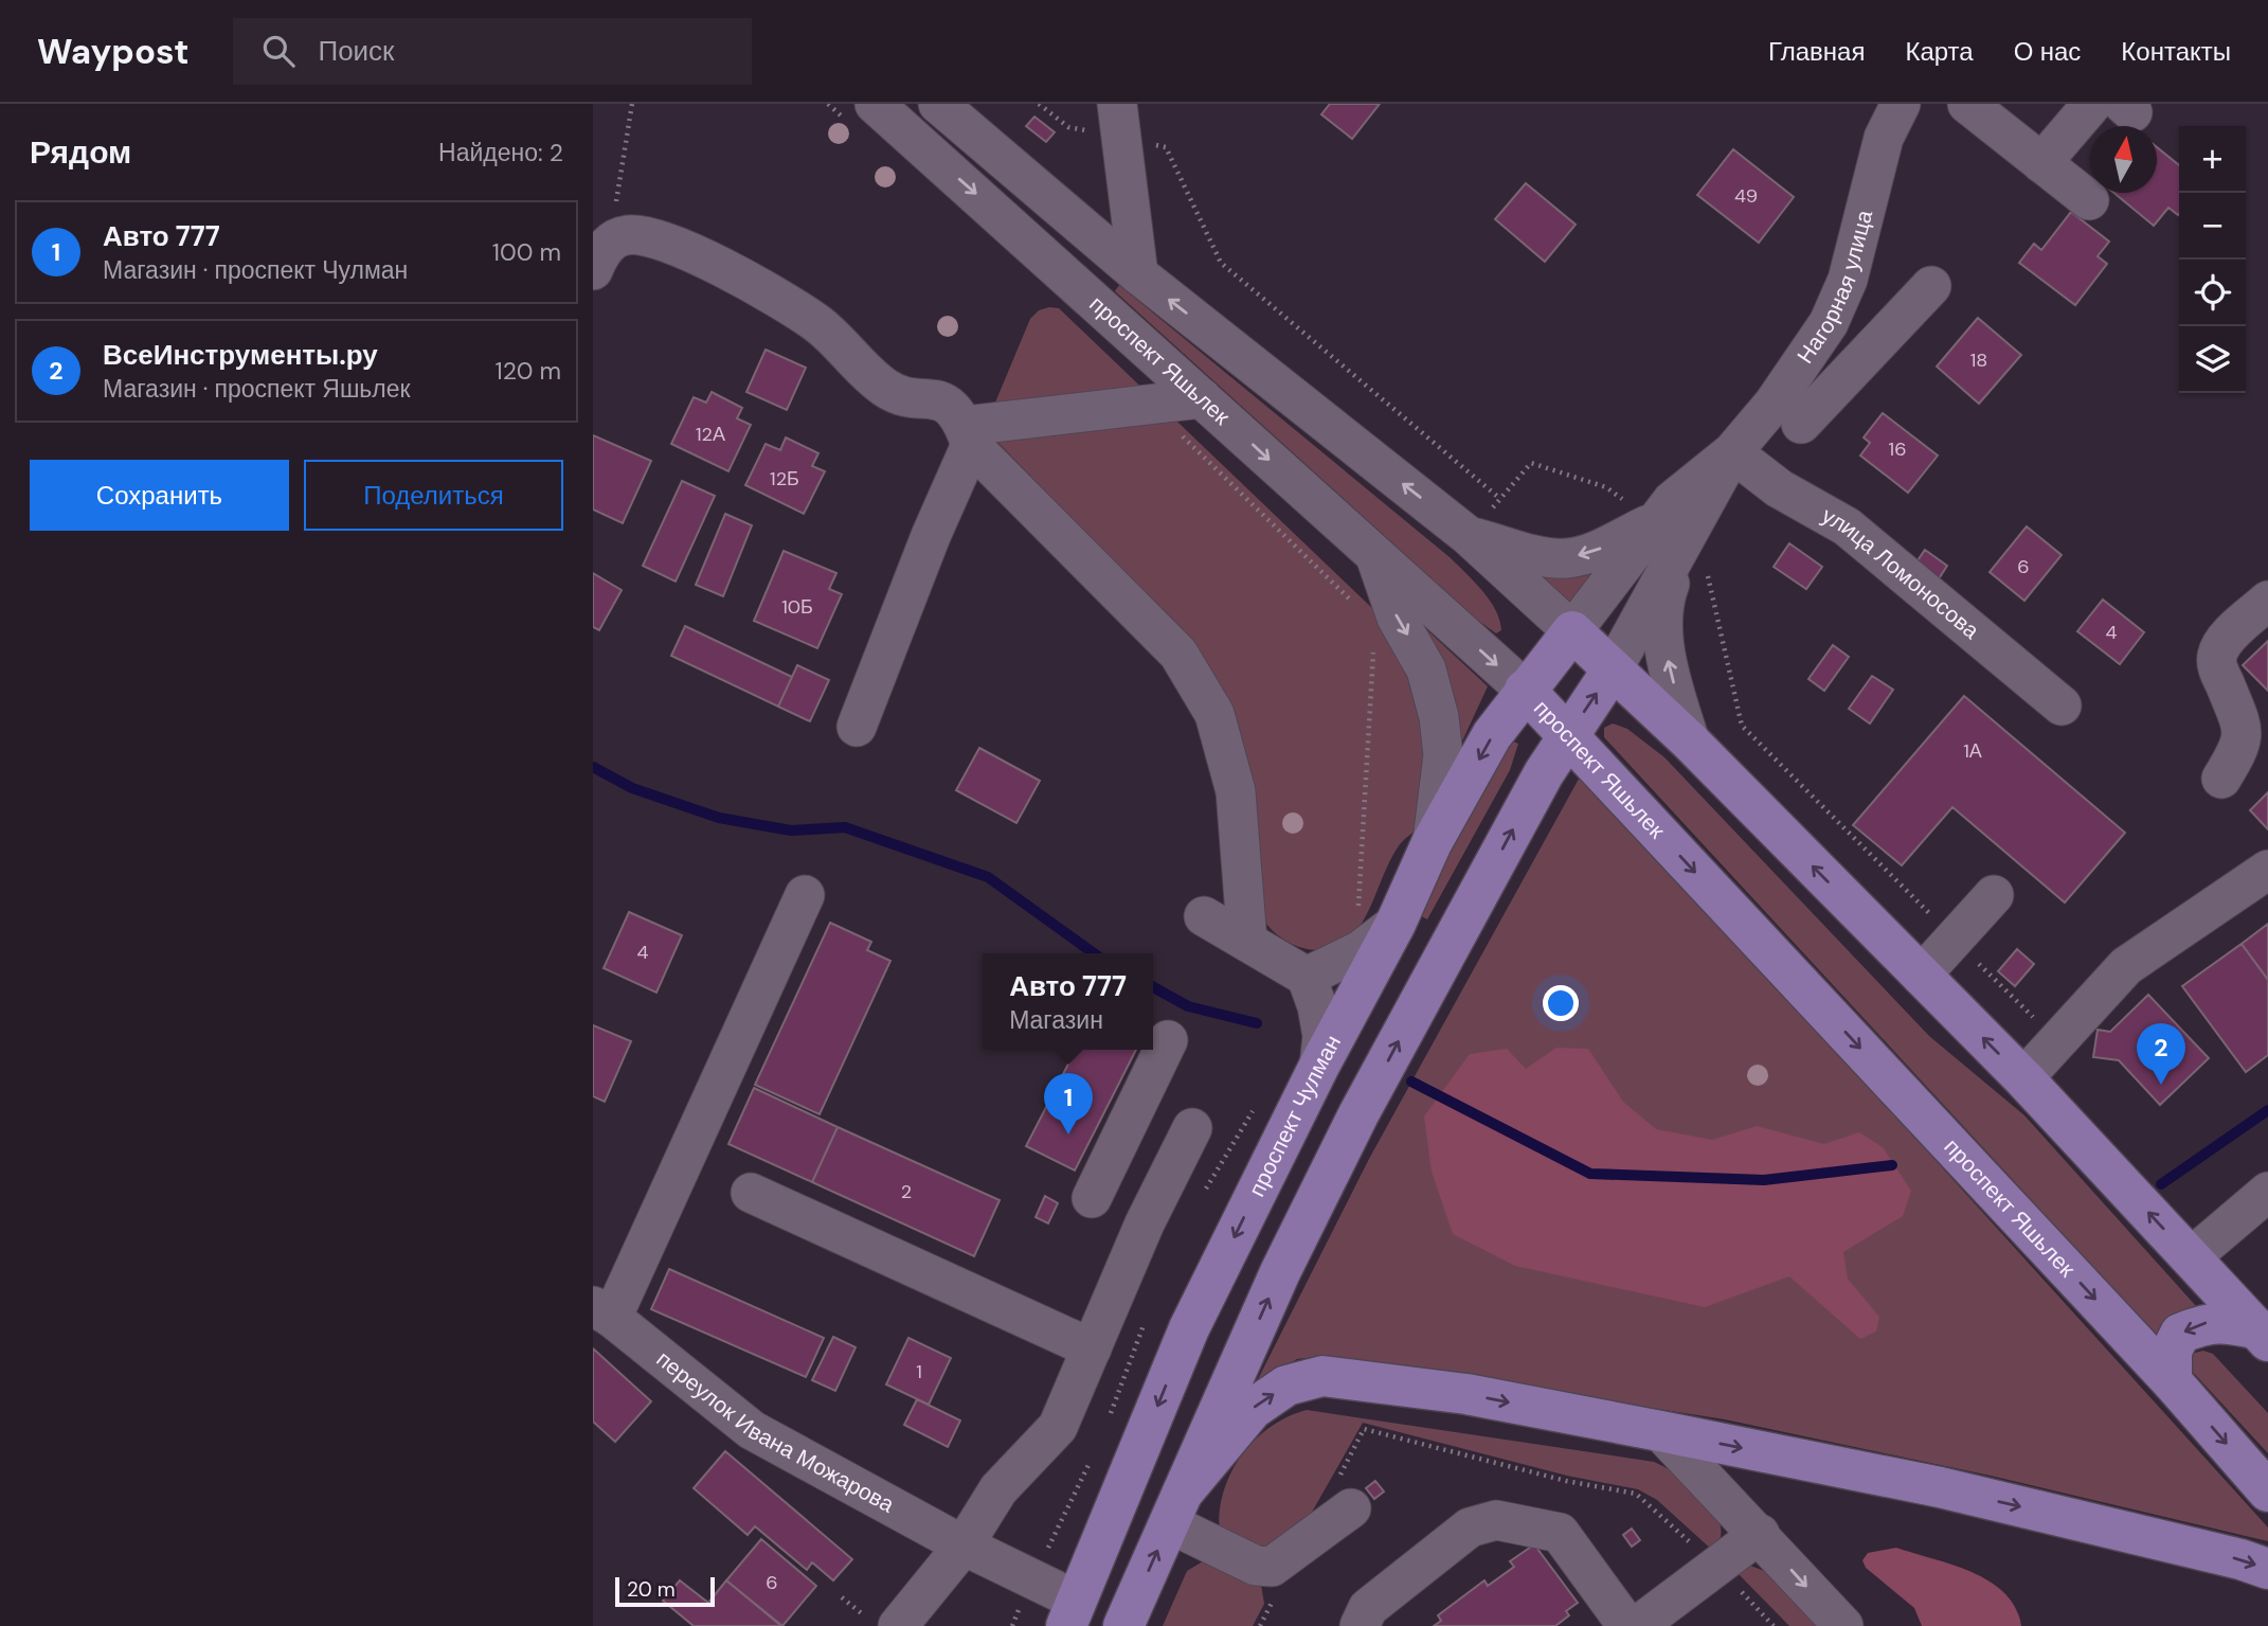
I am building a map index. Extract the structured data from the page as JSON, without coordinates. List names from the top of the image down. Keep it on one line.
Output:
{"streets":{"main road":["проспект Яшьлек","проспект Чулман"],"street":["Нагорная улица","улица Ломоносова","переулок Ивана Можарова"]},"crossings":[["Нагорная улица","улица Ломоносова"],["проспект Яшьлек","проспект Чулман"],["проспект Чулман","переулок Ивана Можарова"]],"house_numbers":["49","18","12А","16","12Б","6","10Б","4","1А","4","2","1","6"],"scale_bar":"20 m","north":"top","page":{"header":"Waypost","search":"Поиск","nav":["Главная","Карта","О нас","Контакты"],"heading":["Рядом","Найдено: 2"],"map_buttons":["+","−"],"list":[{"mark":"1","name":"Авто 777","note":"Магазин · проспект Чулман","value":"100 m"},{"mark":"2","name":"ВсеИнструменты.ру","note":"Магазин · проспект Яшьлек","value":"120 m"}],"buttons":["Сохранить","Поделиться"],"popup":["Авто 777","Магазин"],"pins":["2","1"],"scale":"20 m"}}
